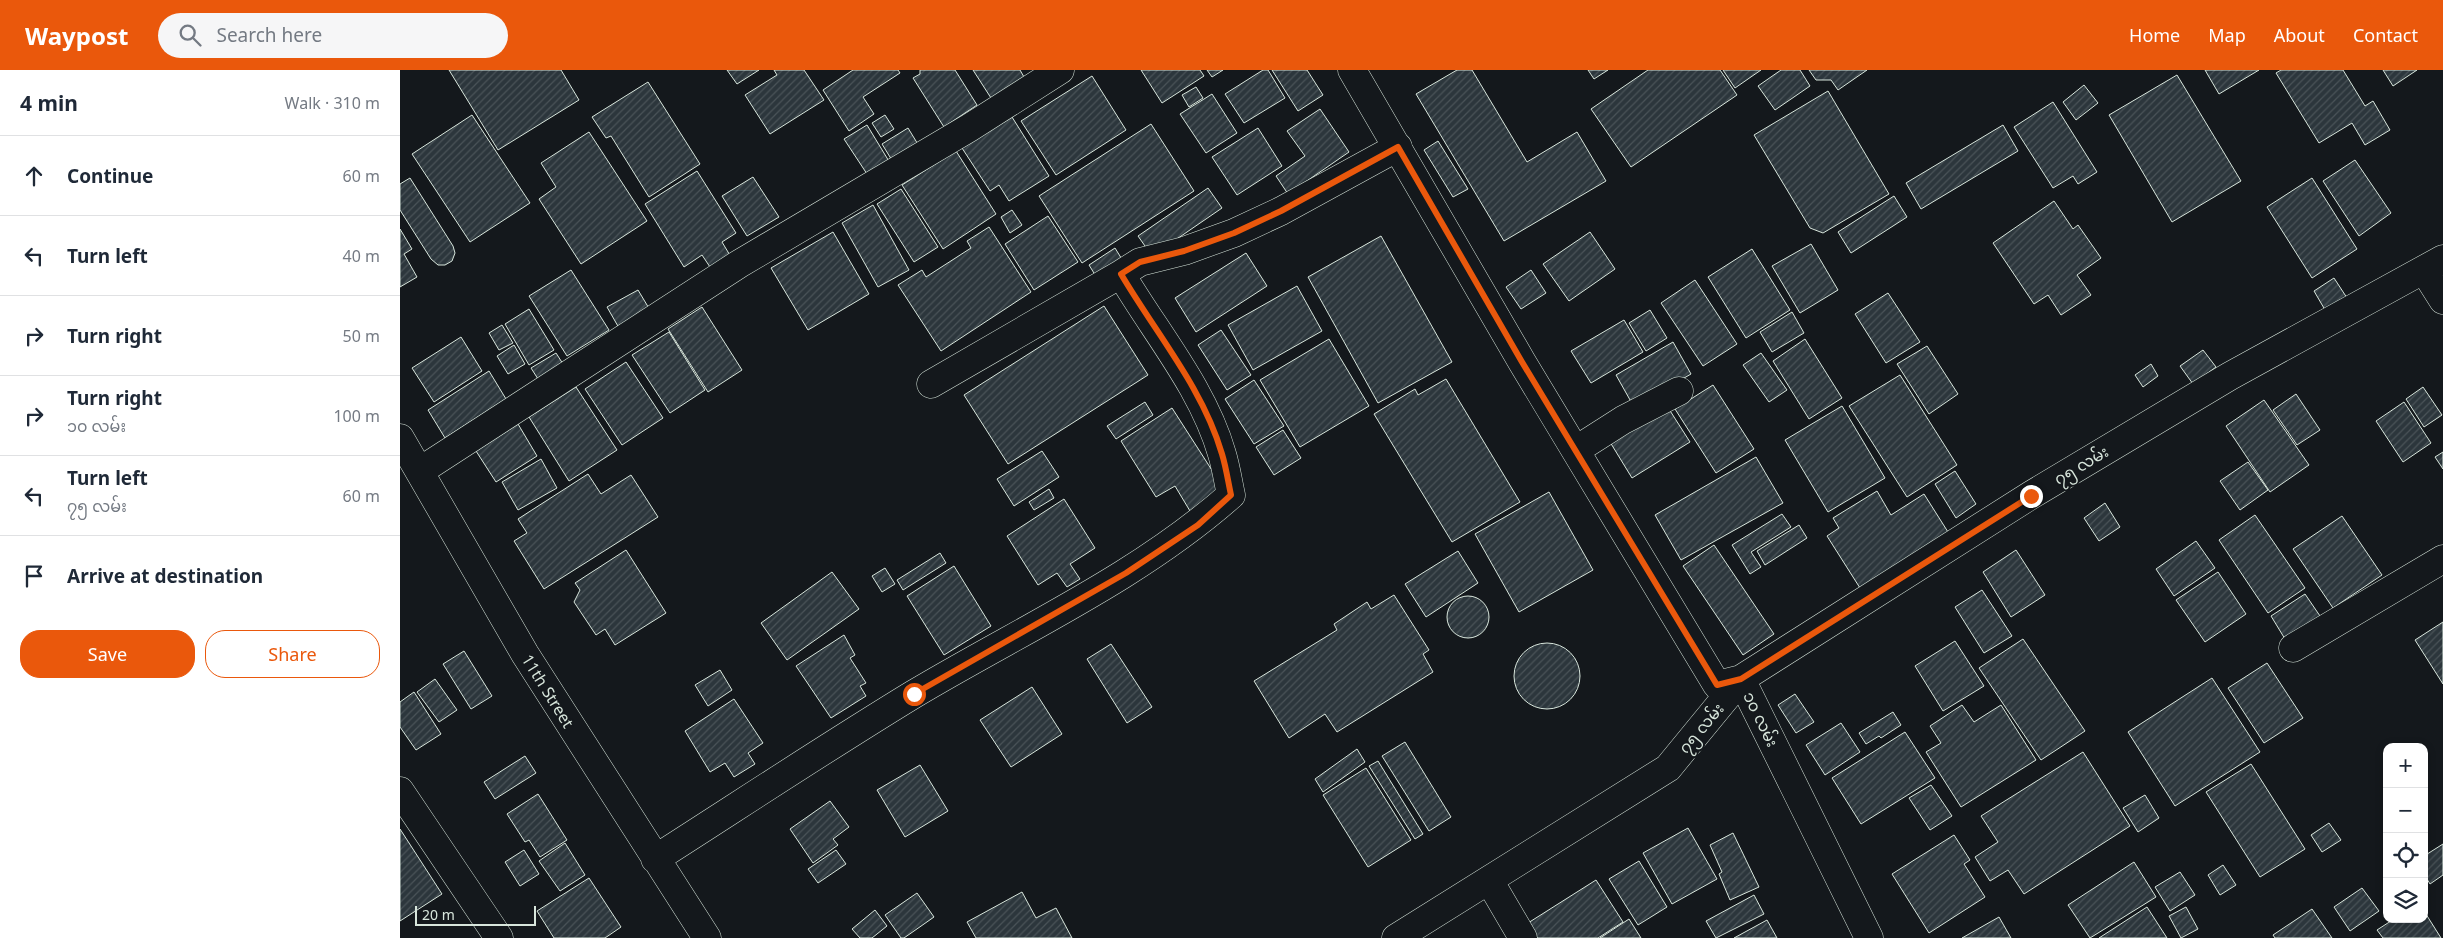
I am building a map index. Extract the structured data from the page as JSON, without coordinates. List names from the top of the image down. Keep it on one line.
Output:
{"streets":{"street":["၇၅ လမ်း","11th Street","၁၀ လမ်း"]},"crossings":[["၇၅ လမ်း","၁၀ လမ်း"]],"scale_bar":"20 m","page":{"header":"Waypost","search":"Search here","nav":["Home","Map","About","Contact"],"heading":["4 min","Walk · 310 m"],"list":[["Continue","60 m"],["Turn left","40 m"],["Turn right","50 m"],["Turn right","၁၀ လမ်း","100 m"],["Turn left","၇၅ လမ်း","60 m"],"Arrive at destination"],"buttons":["Save","Share"],"map_buttons":["+","−"],"scale":"20 m"}}
